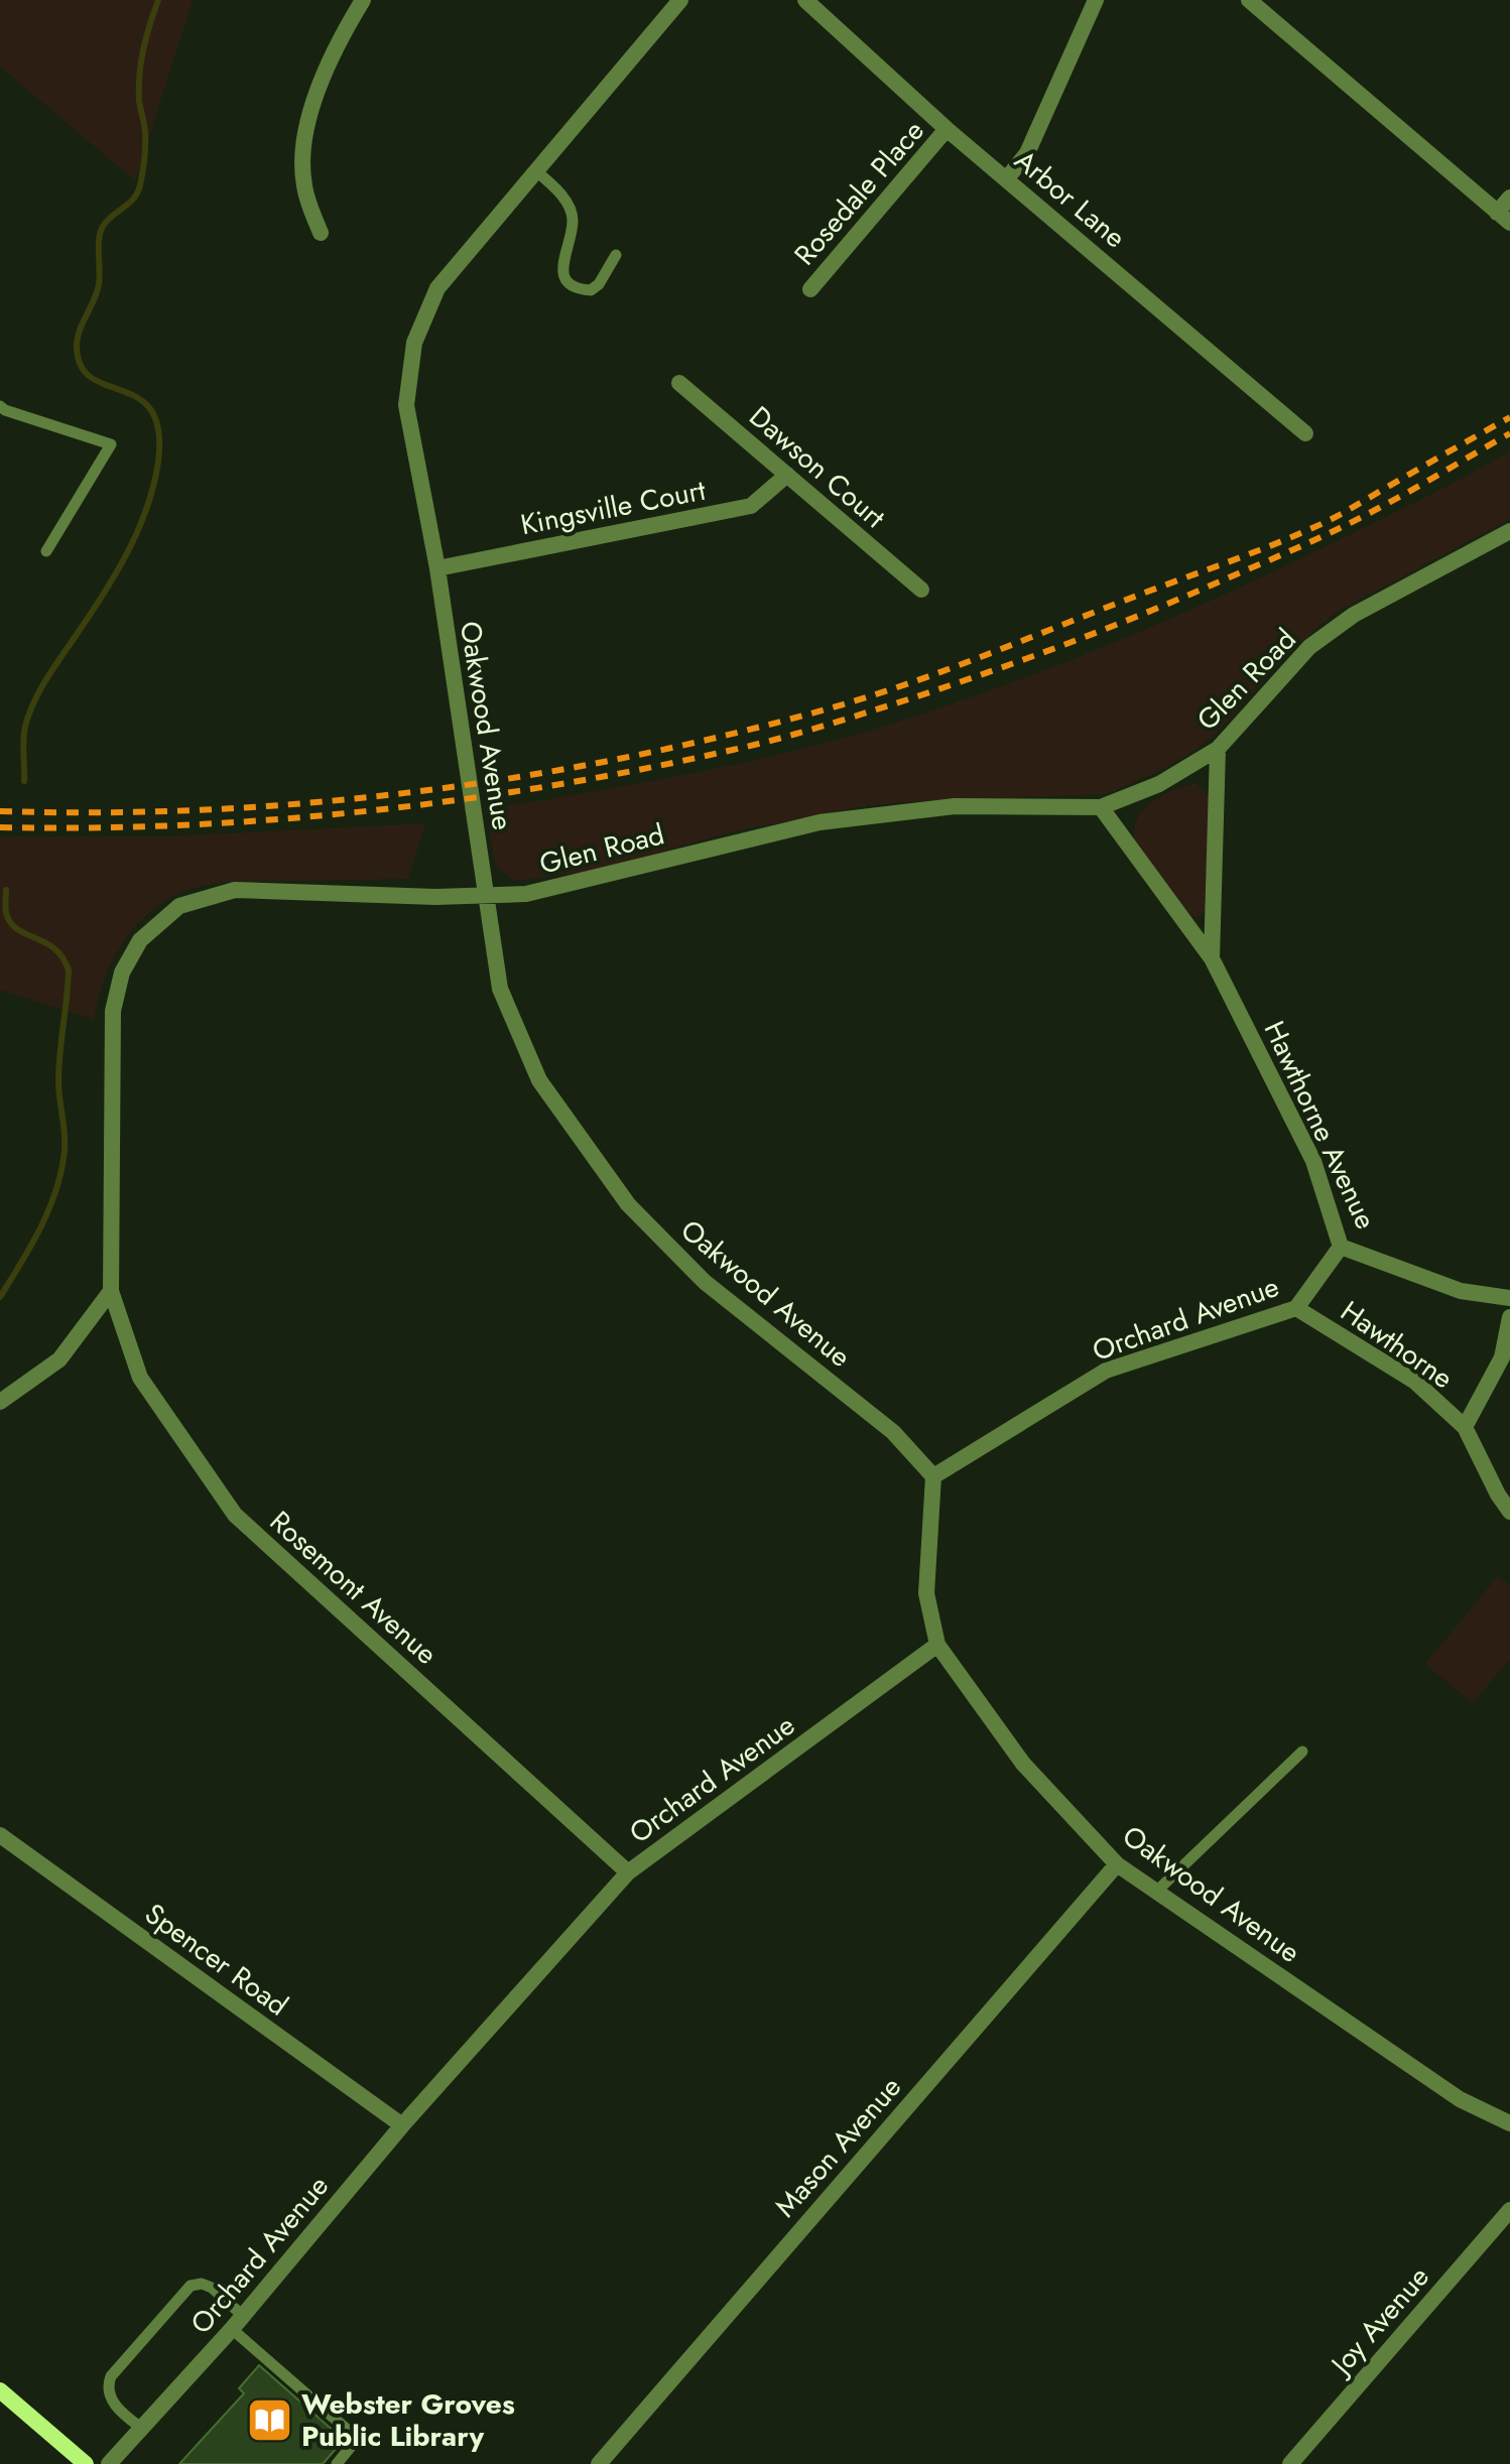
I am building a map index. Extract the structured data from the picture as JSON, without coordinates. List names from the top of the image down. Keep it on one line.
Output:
{"streets":{"street":["Rosedale Place","Arbor Lane","Dawson Court","Kingsville Court","Glen Road","Oakwood Avenue","Hawthorne Avenue","Orchard Avenue","Hawthorne","Rosemont Avenue","Spencer Road","Mason Avenue","Joy Avenue"]},"crossings":[["Rosedale Place","Arbor Lane"],["Dawson Court","Kingsville Court"],["Kingsville Court","Oakwood Avenue"],["Glen Road","Oakwood Avenue"],["Glen Road","Hawthorne Avenue"],["Glen Road","Rosemont Avenue"],["Oakwood Avenue","Orchard Avenue"],["Oakwood Avenue","Mason Avenue"],["Hawthorne Avenue","Orchard Avenue"],["Orchard Avenue","Hawthorne"],["Orchard Avenue","Rosemont Avenue"],["Orchard Avenue","Spencer Road"]],"places":{"library":["Webster Groves Public Library"]}}
